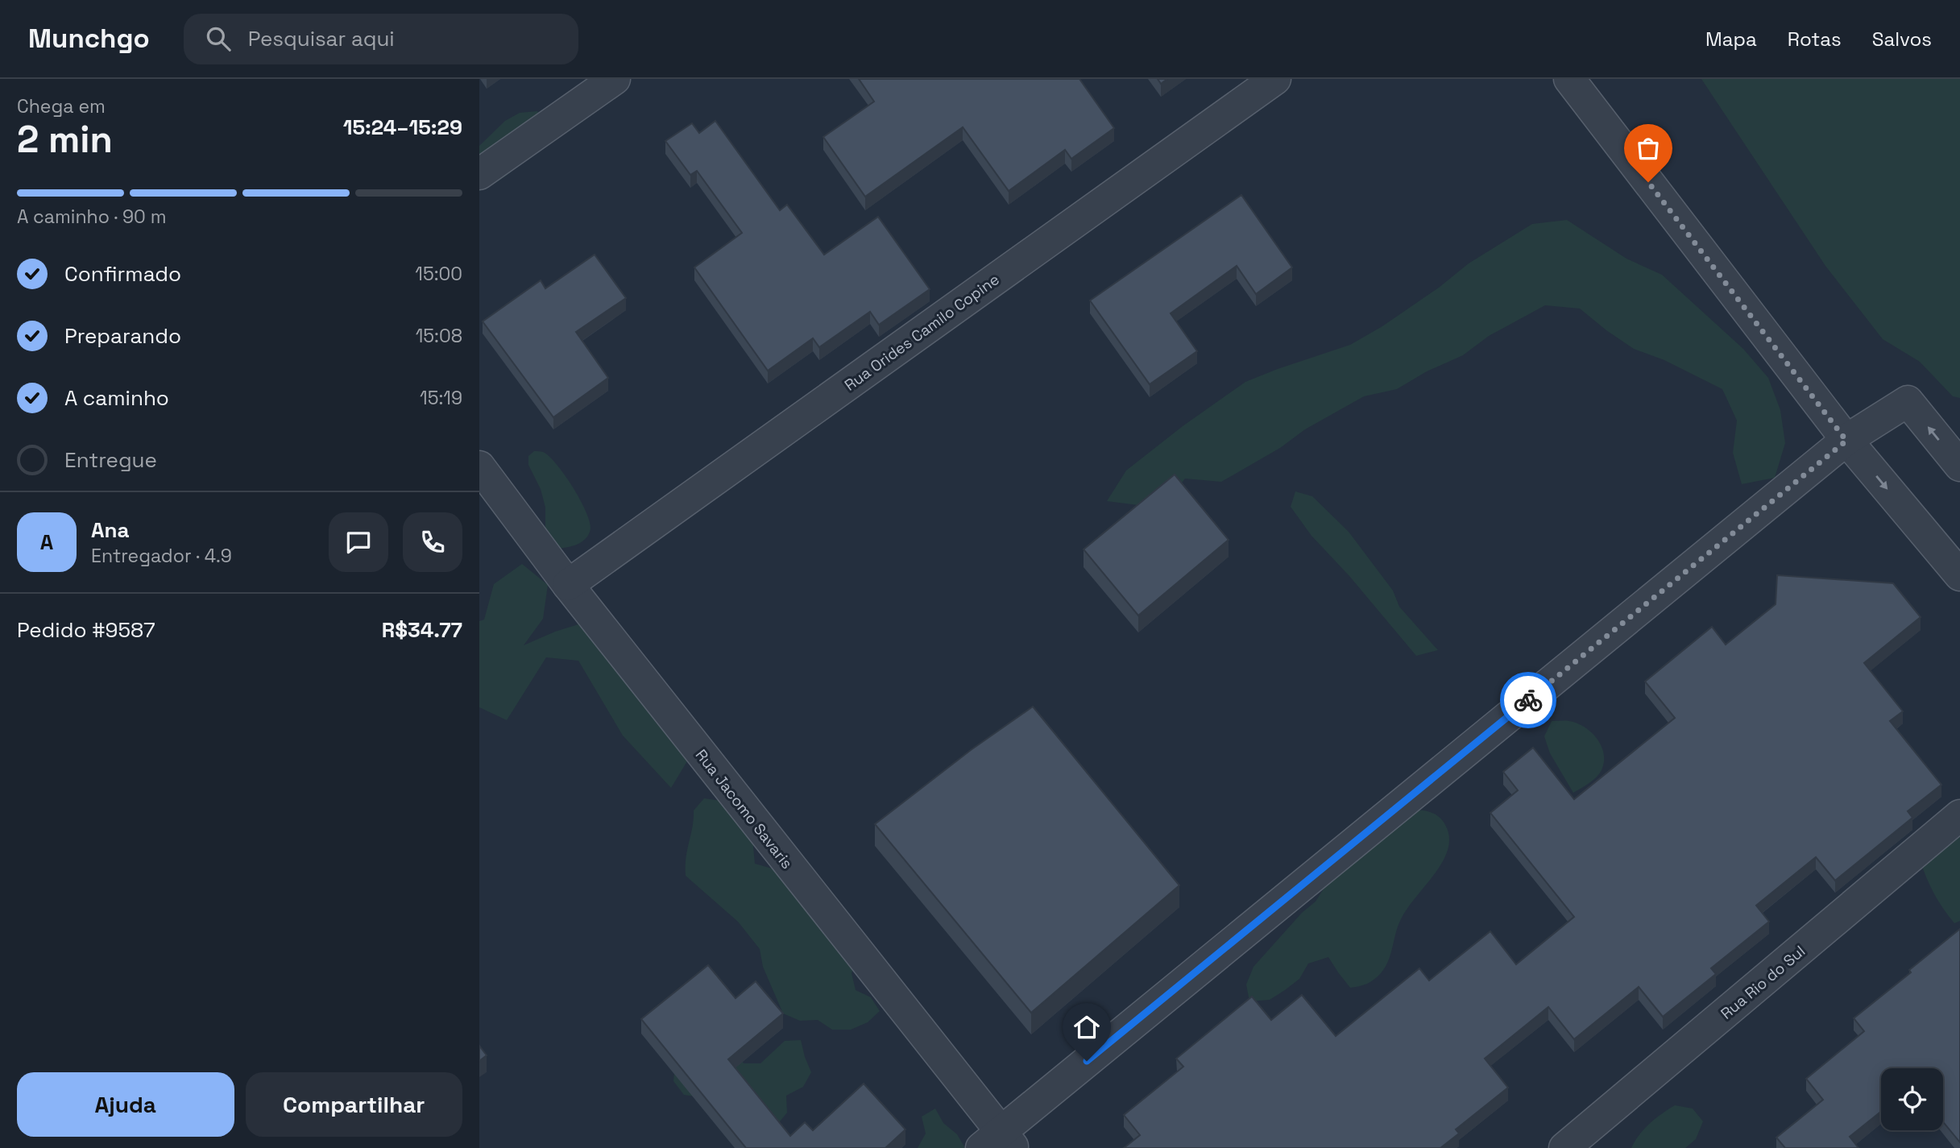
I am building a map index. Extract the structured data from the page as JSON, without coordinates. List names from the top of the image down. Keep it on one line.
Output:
{"streets":{"street":["Rua Orides Camilo Copine","Rua Jacomo Savaris","Rua Rio do Sul"]},"crossings":[["Rua Orides Camilo Copine","Rua Jacomo Savaris"]],"page":{"header":"Munchgo","search":"Pesquisar aqui","nav":["Mapa","Rotas","Salvos"],"heading":["2 min","Chega em","15:24–15:29"],"panel":["Ana","Entregador · 4.9","Pedido #9587","R$34.77"],"bar":"A caminho · 90 m","list":[["Confirmado","15:00"],["Preparando","15:08"],["A caminho","15:19"],"Entregue"],"round":"A","buttons":["Ajuda","Compartilhar"]}}
